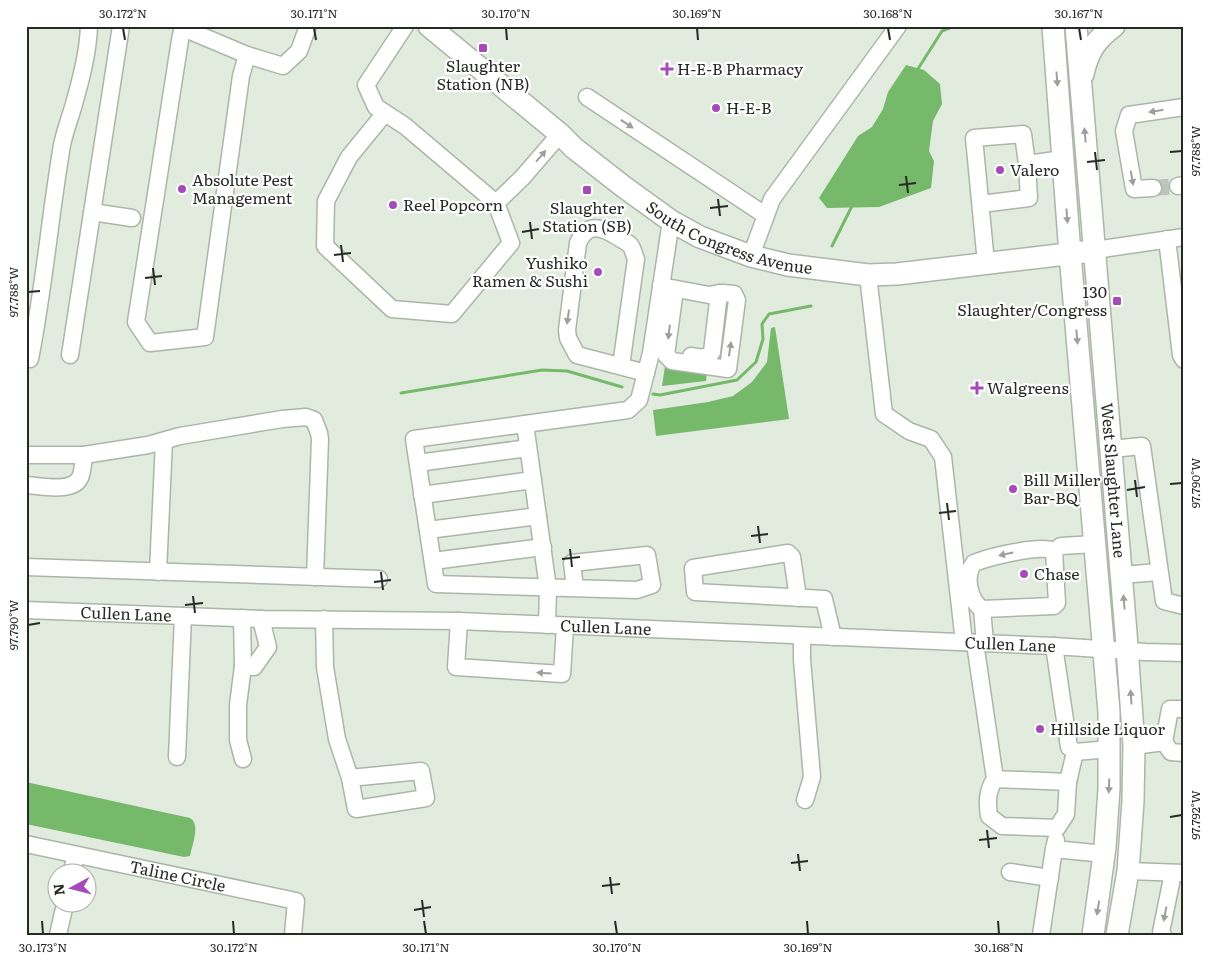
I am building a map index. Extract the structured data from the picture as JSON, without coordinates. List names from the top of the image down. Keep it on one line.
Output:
{"streets":{"main road":["South Congress Avenue","West Slaughter Lane"],"street":["Cullen Lane","Taline Circle"]},"crossings":[["South Congress Avenue","West Slaughter Lane"],["West Slaughter Lane","Cullen Lane"]],"places":{"transit":["Slaughter Station (NB)","Slaughter Station (SB)","130 Slaughter/Congress"],"health":["H-E-B Pharmacy","Walgreens"],"other":["H-E-B","Valero","Absolute Pest Management","Reel Popcorn","Yushiko Ramen & Sushi","Bill Miller Bar-BQ","Chase","Hillside Liquor"]},"north":"left","coordinates":["30.172°N","30.171°N","30.170°N","30.169°N","30.168°N","30.167°N","97.788°W","97.790°W","97.792°W","30.173°N"]}
